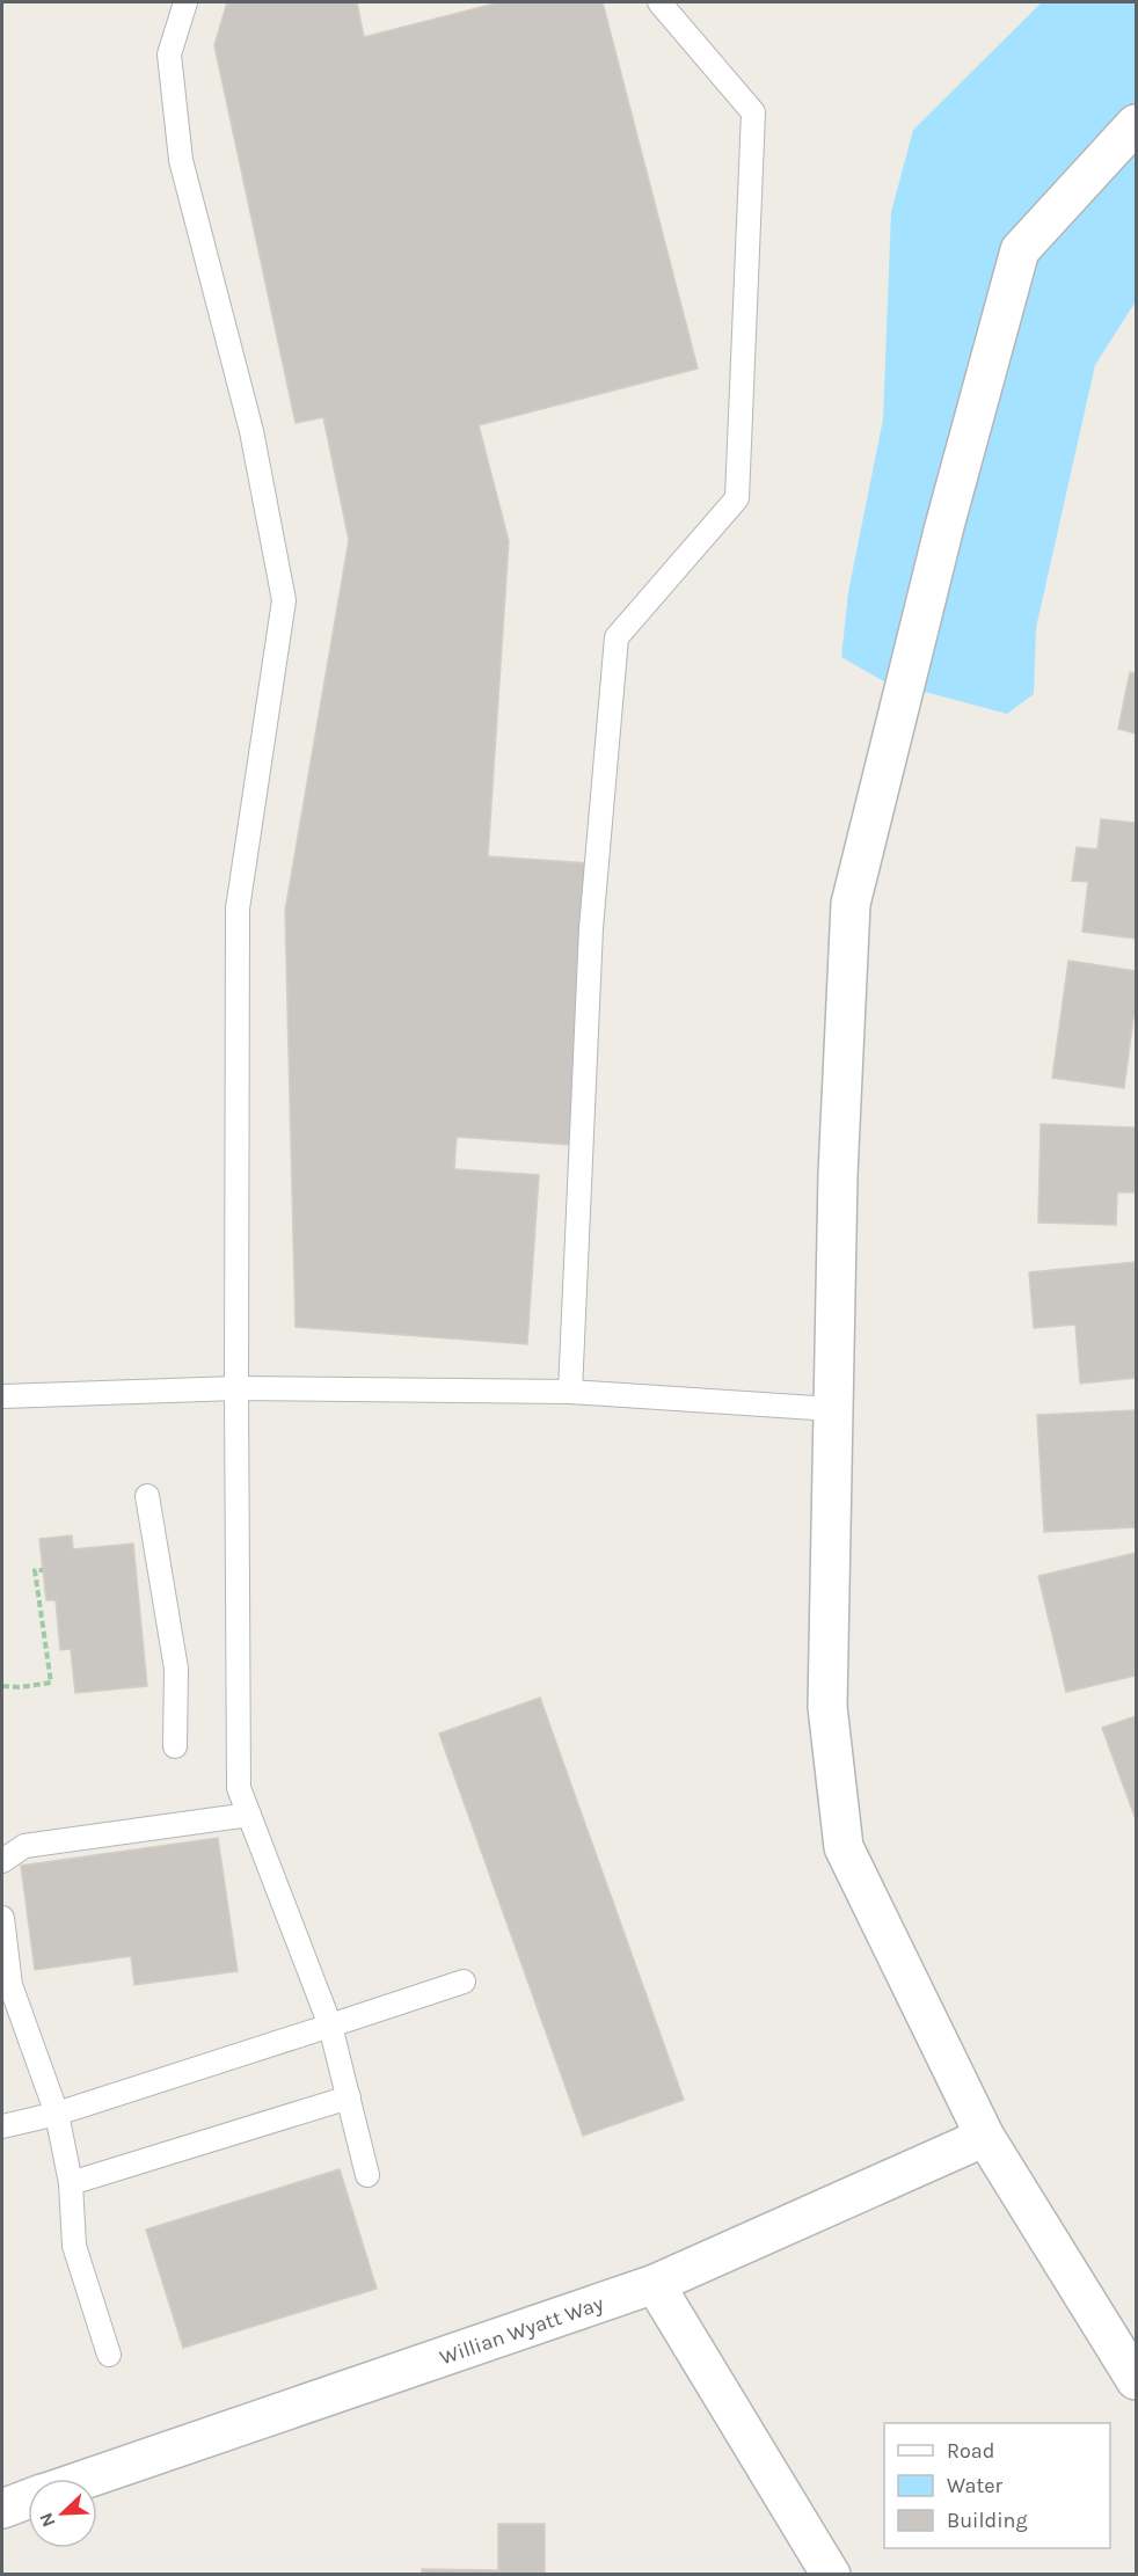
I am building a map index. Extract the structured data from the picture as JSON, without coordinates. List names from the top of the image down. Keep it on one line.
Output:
{"streets":{"street":["Willian Wyatt Way"]},"legend":["Road","Water","Building"],"north":"bottom left"}
